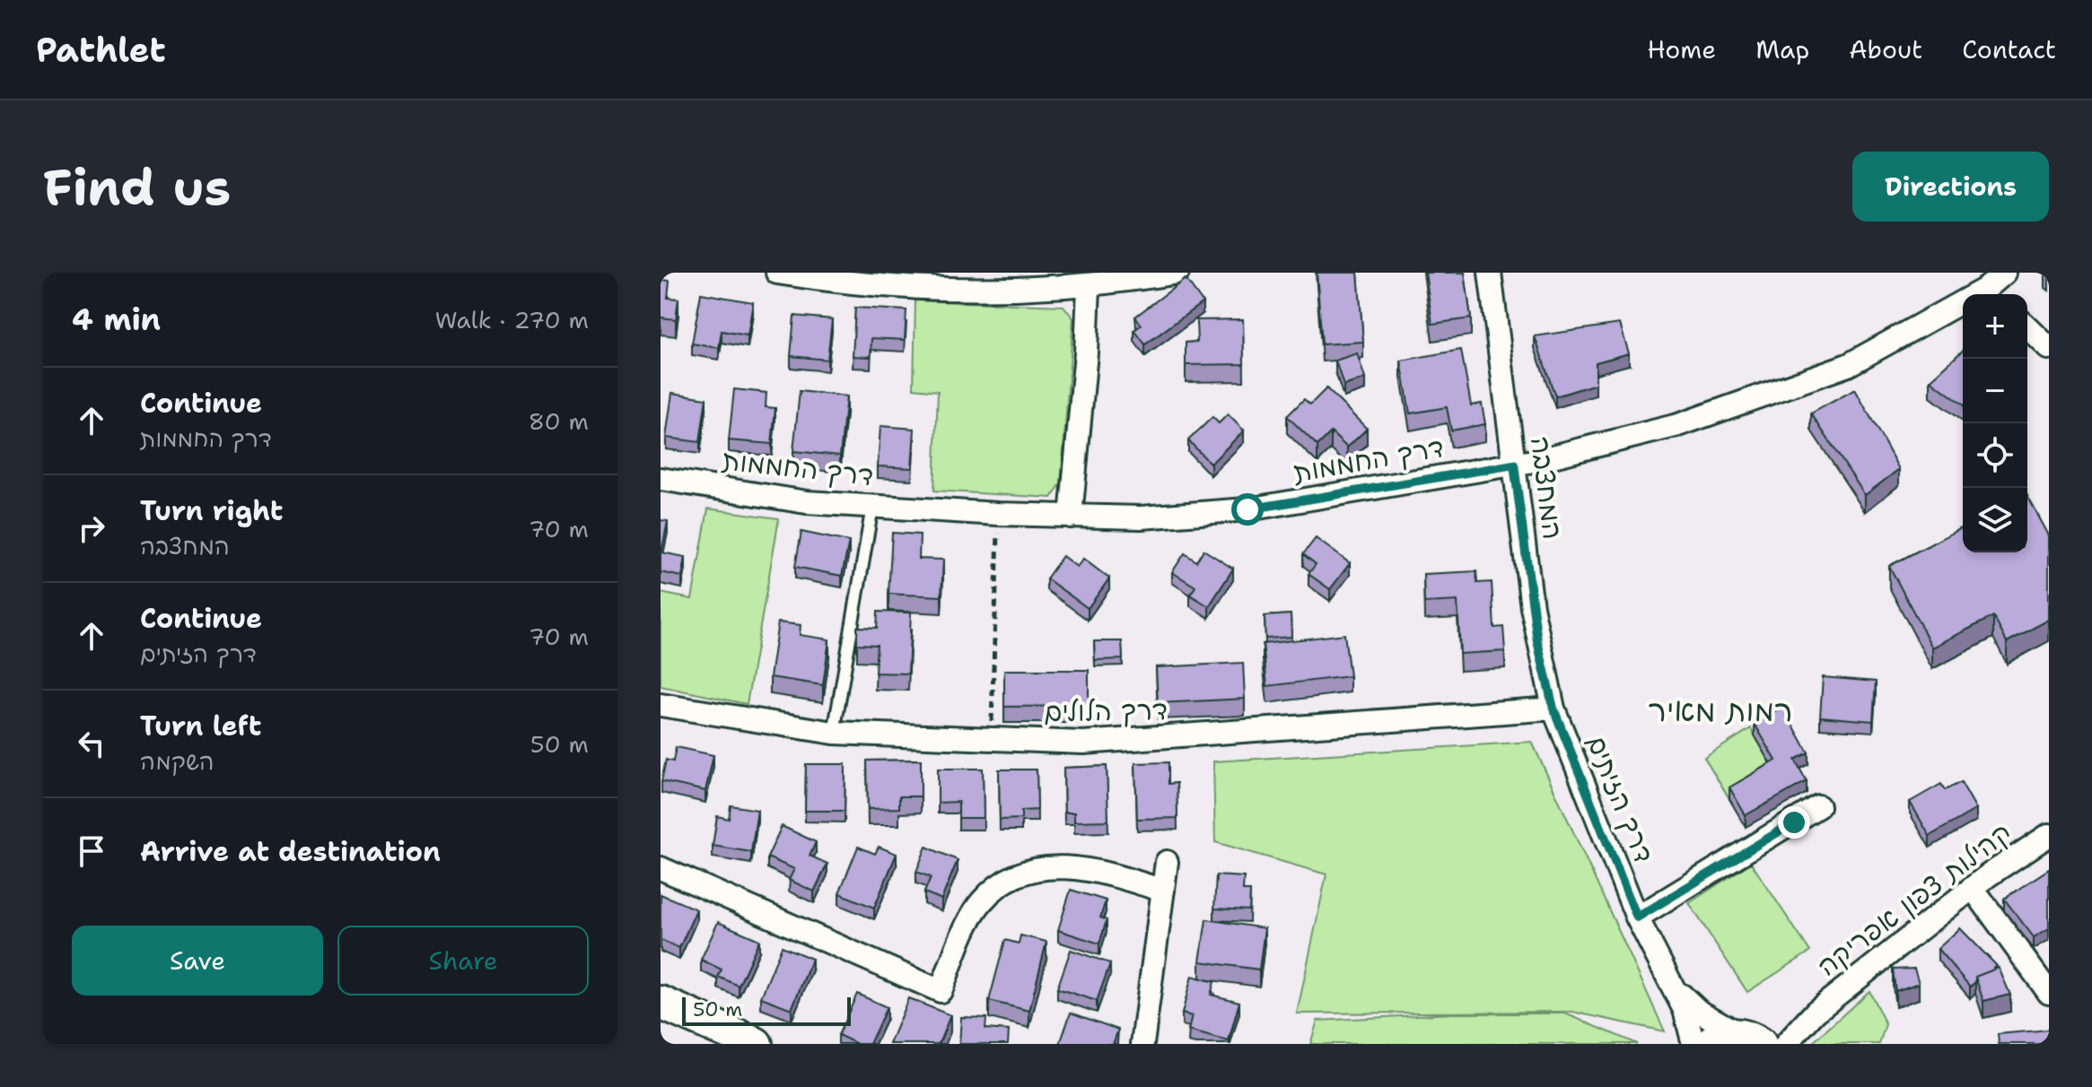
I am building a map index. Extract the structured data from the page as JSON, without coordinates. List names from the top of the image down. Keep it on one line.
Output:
{"streets":{"street":["דרך החממות","המחצבה","דרך הלולים","דרך הזיתים","קהילות צפון אפריקה"]},"crossings":[["דרך החממות","המחצבה"],["המחצבה","דרך הלולים"],["המחצבה","דרך הזיתים"],["דרך הלולים","דרך הזיתים"],["דרך הזיתים","קהילות צפון אפריקה"]],"districts":["רמות מאיר"],"scale_bar":"50 m","page":{"header":"Pathlet","nav":["Home","Map","About","Contact"],"buttons":["Directions",["Save","Share"]],"title":"Find us","heading":["4 min","Walk · 270 m"],"map_buttons":["+","−"],"list":[["Continue","דרך החממות","80 m"],["Turn right","המחצבה","70 m"],["Continue","דרך הזיתים","70 m"],["Turn left","השקמה","50 m"],"Arrive at destination"],"scale":"50 m"}}
